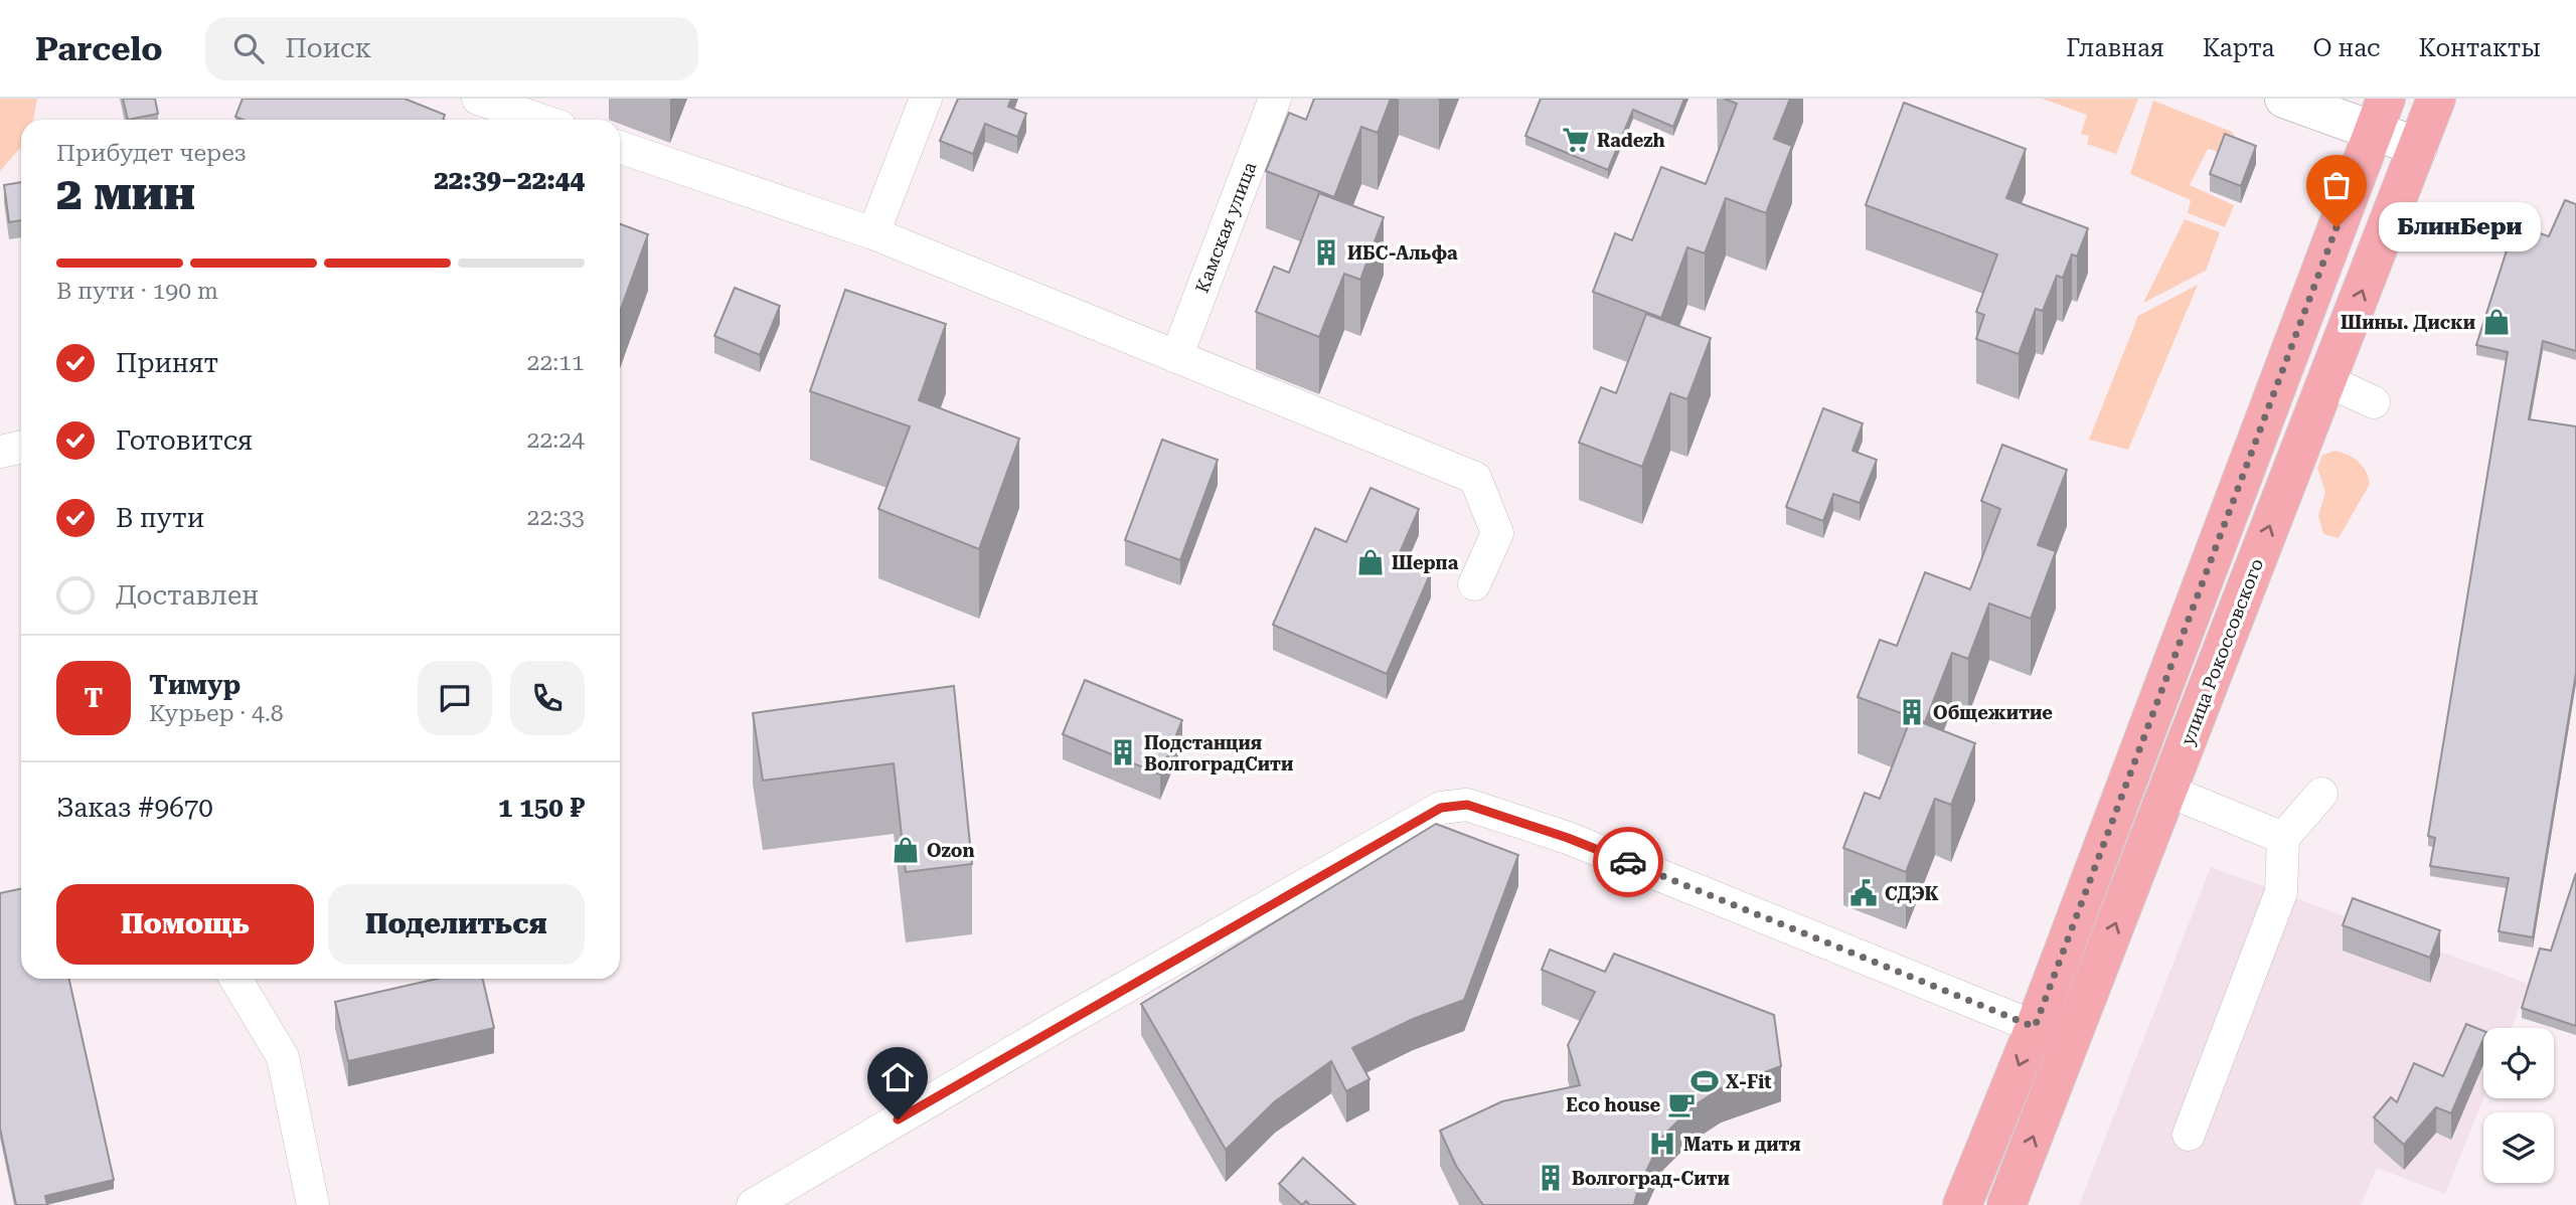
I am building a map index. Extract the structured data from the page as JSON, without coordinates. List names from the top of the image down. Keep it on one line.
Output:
{"streets":{"highway":["улица Рокоссовского"],"street":["Камская улица"]},"places":{"supermarket":["Radezh"],"other":["БлинБери"],"building":["ИБС-Альфа","Общежитие","Подстанция ВолгоградСити","Волгоград-Сити"],"shop":["Шины. Диски","Шерпа","Ozon"],"public building":["СДЭК"],"sports":["X-Fit"],"cafe":["Eco house"],"hospital":["Мать и дитя"]},"page":{"header":"Parcelo","search":"Поиск","nav":["Главная","Карта","О нас","Контакты"],"heading":["2 мин","Прибудет через","22:39–22:44"],"panel":["Тимур","Курьер · 4.8","Заказ #9670","1 150 ₽"],"bubble":"БлинБери","bar":"В пути · 190 m","list":[["Принят","22:11"],["Готовится","22:24"],["В пути","22:33"],"Доставлен"],"round":"Т","buttons":["Помощь","Поделиться"]}}
